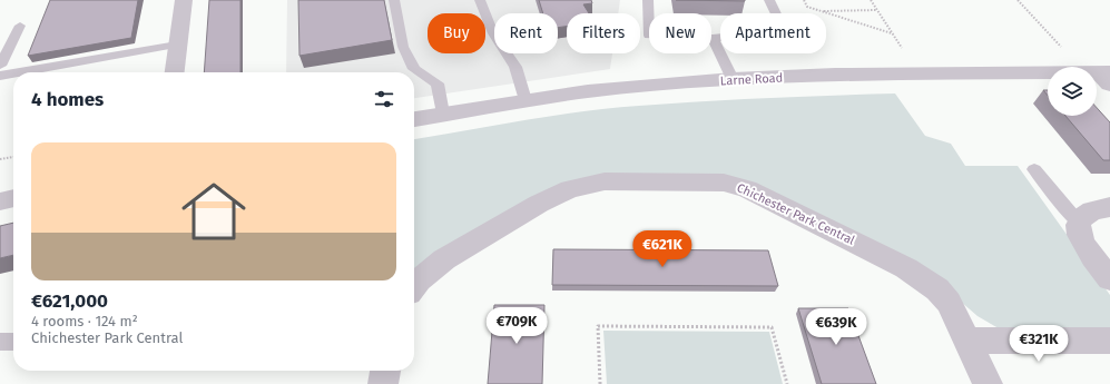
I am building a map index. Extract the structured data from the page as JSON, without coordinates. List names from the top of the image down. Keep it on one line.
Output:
{"streets":{"street":["Larne Road","Chichester Park Central"]},"page":{"chip":["Buy","Rent","Filters","New","Apartment"],"heading":"4 homes","list":[{"name":"€621,000","note":"4 rooms · 124 m² · Chichester Park Central"}],"price":["€621K","€709K","€639K","€321K"]}}
